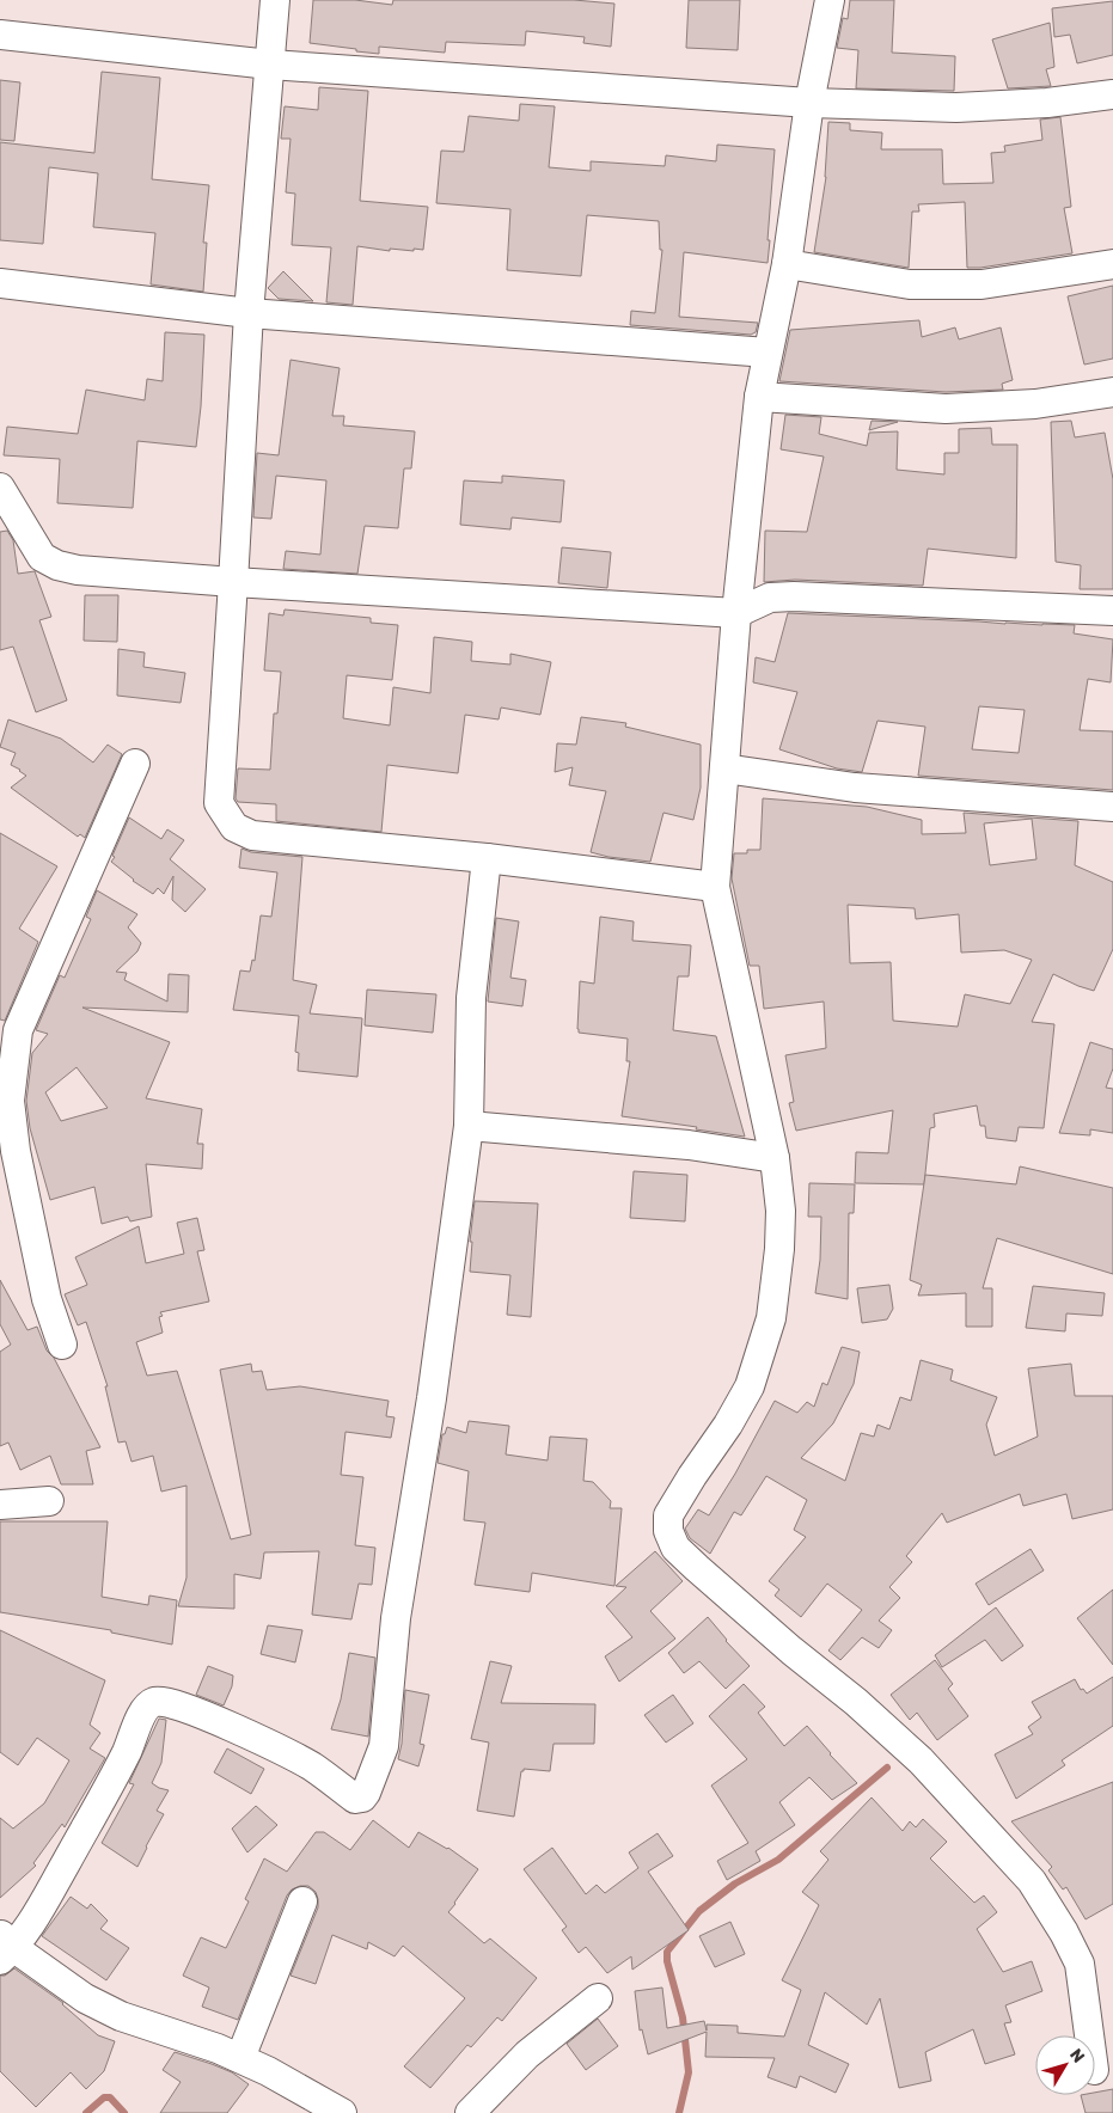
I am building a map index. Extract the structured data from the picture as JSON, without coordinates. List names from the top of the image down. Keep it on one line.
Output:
{"north":"top right"}
